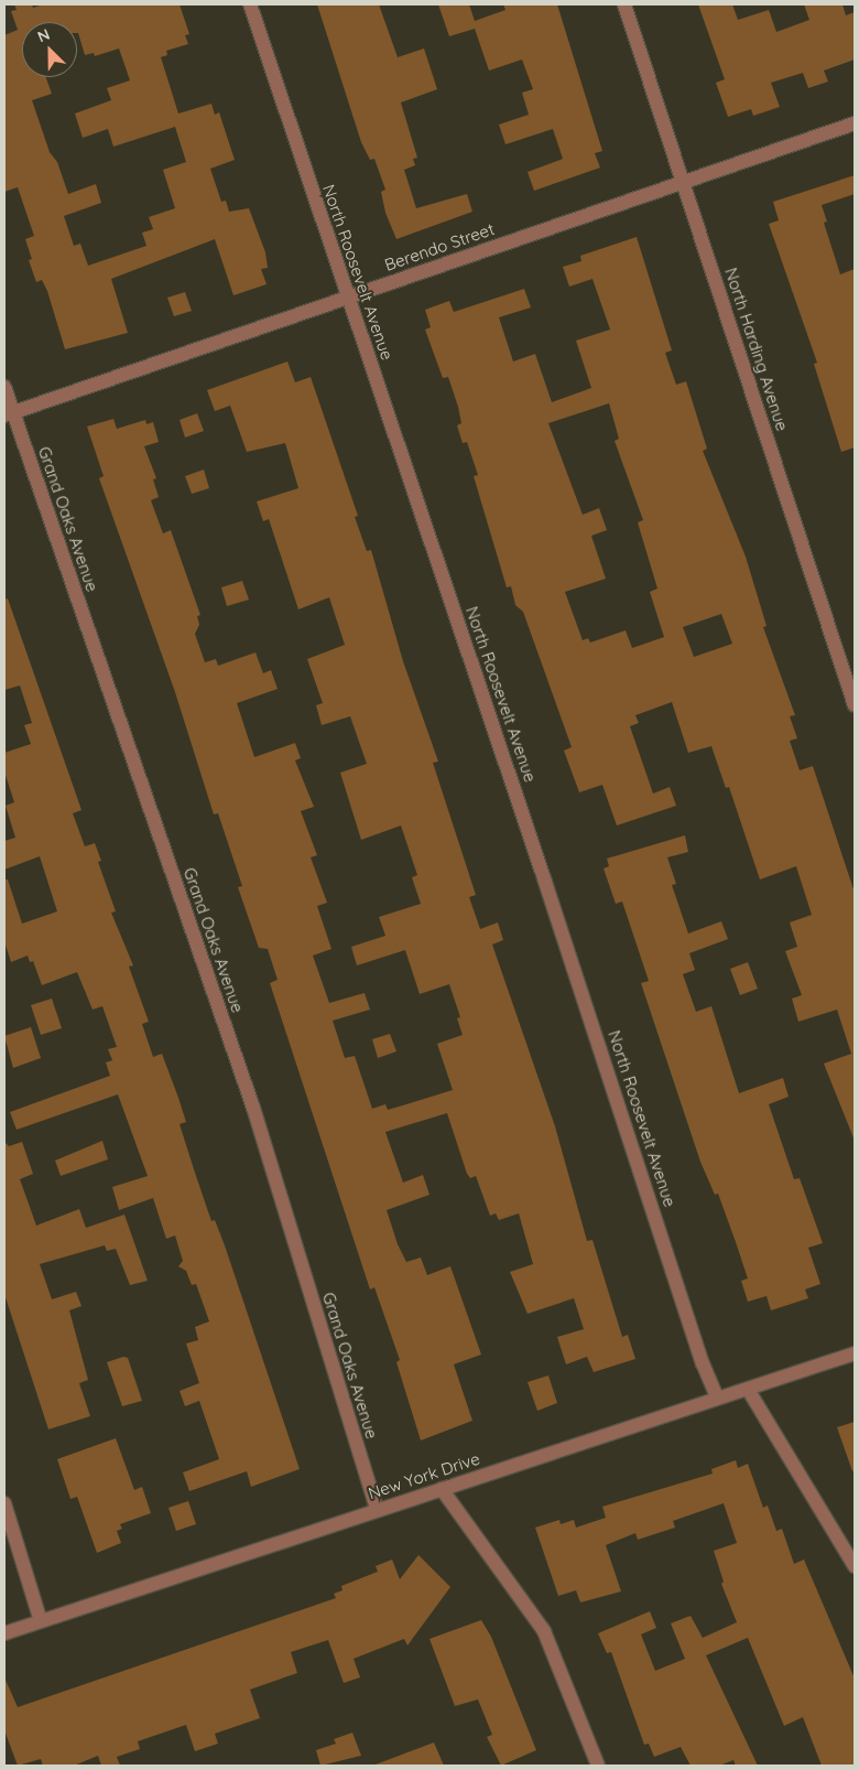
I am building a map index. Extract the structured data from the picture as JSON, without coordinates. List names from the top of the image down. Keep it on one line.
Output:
{"streets":{"street":["Berendo Street","North Roosevelt Avenue","North Harding Avenue","Grand Oaks Avenue","New York Drive"]},"crossings":[["Berendo Street","North Roosevelt Avenue"],["Berendo Street","North Harding Avenue"],["Berendo Street","Grand Oaks Avenue"],["North Roosevelt Avenue","New York Drive"],["Grand Oaks Avenue","New York Drive"]],"north":"top left"}
